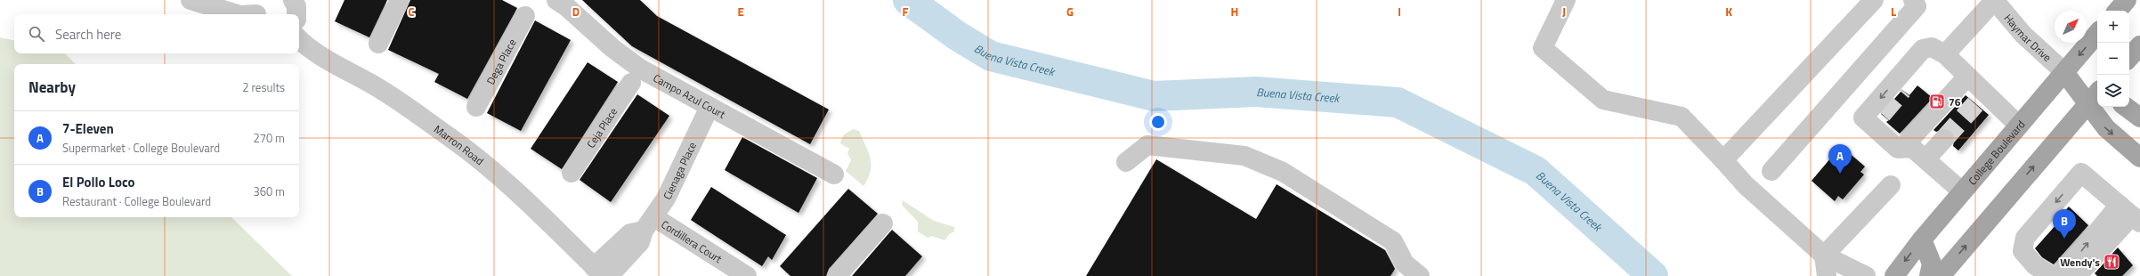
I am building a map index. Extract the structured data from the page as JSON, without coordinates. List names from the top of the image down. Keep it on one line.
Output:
{"streets":{"main road":["College Boulevard"],"street":["Haymar Drive","Dega Place","Campo Azul Court","Ceja Place","Marron Road","Cienaga Place","Cordillera Court"]},"crossings":[["Haymar Drive","College Boulevard"],["Campo Azul Court","Ceja Place"],["Campo Azul Court","Cienaga Place"],["Cienaga Place","Cordillera Court"]],"water":["Buena Vista Creek"],"places":{"fuel station":["76"],"restaurant":["Wendy's"]},"north":"top right","page":{"map_buttons":["+","−"],"search":"Search here","heading":["Nearby","2 results"],"list":[{"mark":"A","name":"7-Eleven","note":"Supermarket · College Boulevard","value":"270 m"},{"mark":"B","name":"El Pollo Loco","note":"Restaurant · College Boulevard","value":"360 m"}],"pins":["A","B"]},"grid":{"columns":["C","D","E","F","G","H","I","J","K","L"]}}
